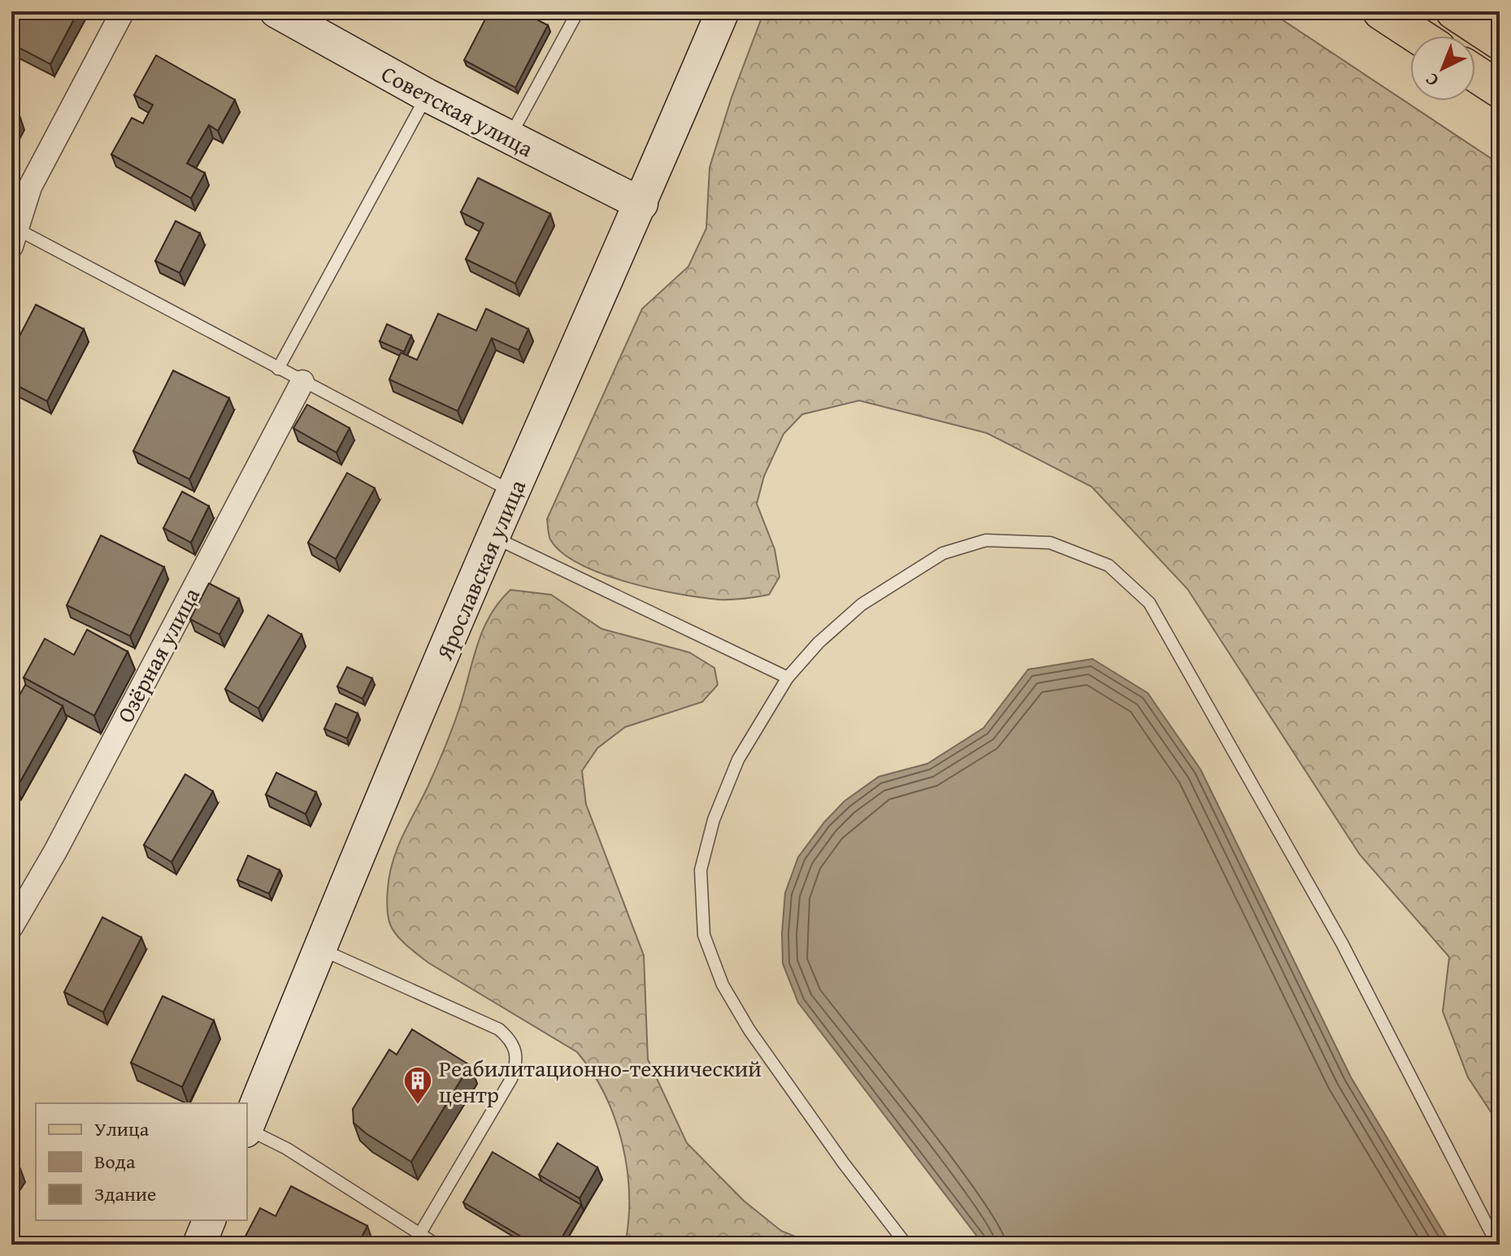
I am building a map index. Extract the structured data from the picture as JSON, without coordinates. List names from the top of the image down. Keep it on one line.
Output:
{"streets":{"main road":["Советская улица","Ярославская улица"],"street":["Озёрная улица"]},"crossings":[["Советская улица","Ярославская улица"]],"places":{"building":["Реабилитационно-технический центр"]},"legend":["Улица","Вода","Здание"],"north":"bottom left"}
